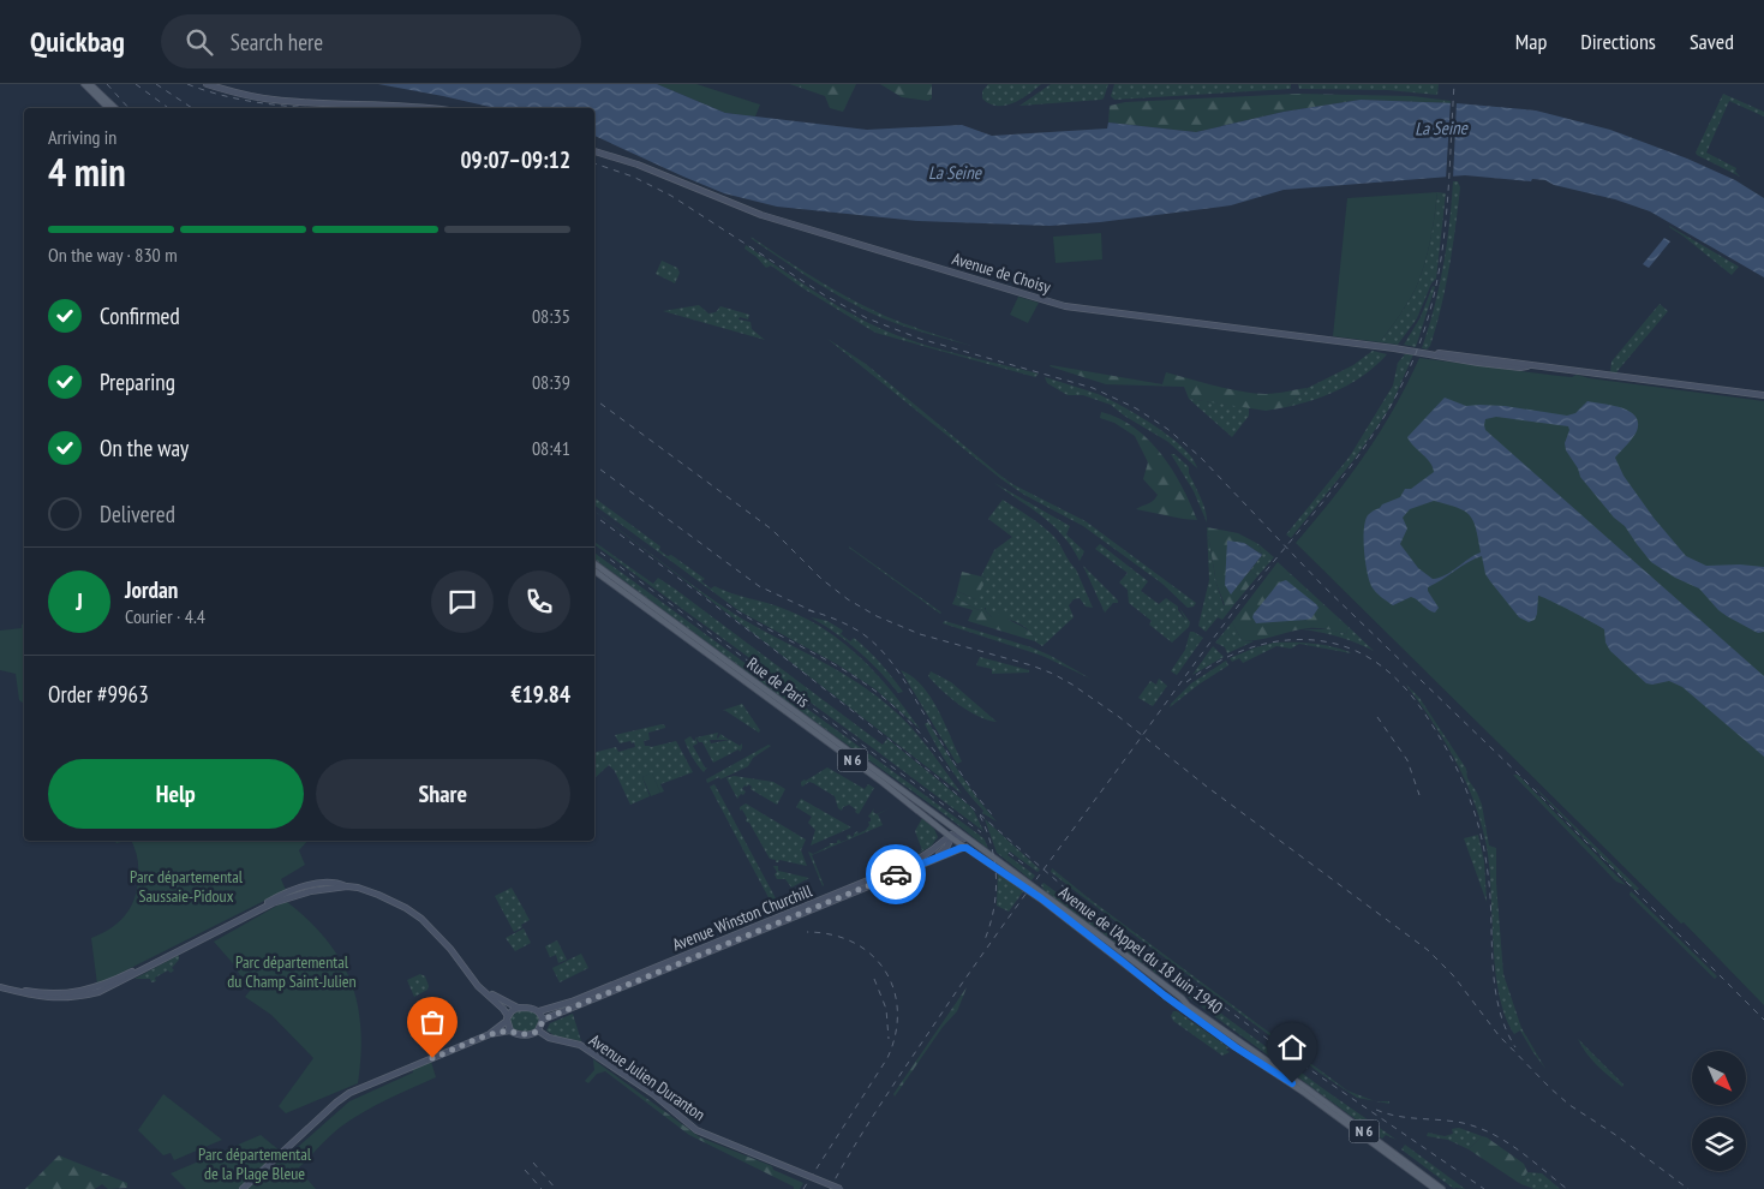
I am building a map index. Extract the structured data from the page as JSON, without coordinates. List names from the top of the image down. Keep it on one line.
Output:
{"streets":{"main road":["Avenue de Choisy","Rue de Paris","N 6","Avenue Winston Churchill","Avenue de l'Appel du 18 Juin 1940","Avenue Julien Duranton"]},"crossings":[["Rue de Paris","N 6"],["Rue de Paris","Avenue Winston Churchill"],["Rue de Paris","Avenue de l'Appel du 18 Juin 1940"],["N 6","Avenue Winston Churchill"],["N 6","Avenue de l'Appel du 18 Juin 1940"],["Avenue Winston Churchill","Avenue de l'Appel du 18 Juin 1940"],["Avenue Winston Churchill","Avenue Julien Duranton"]],"water":["La Seine"],"parks":["Parc départemental Saussaie-Pidoux","Parc départemental du Champ Saint-Julien","Parc départemental de la Plage Bleue"],"north":"bottom right","page":{"header":"Quickbag","search":"Search here","nav":["Map","Directions","Saved"],"heading":["4 min","Arriving in","09:07–09:12"],"panel":["Jordan","Courier · 4.4","Order #9963","€19.84"],"bar":"On the way · 830 m","list":[["Confirmed","08:35"],["Preparing","08:39"],["On the way","08:41"],"Delivered"],"round":"J","buttons":["Help","Share"]}}
